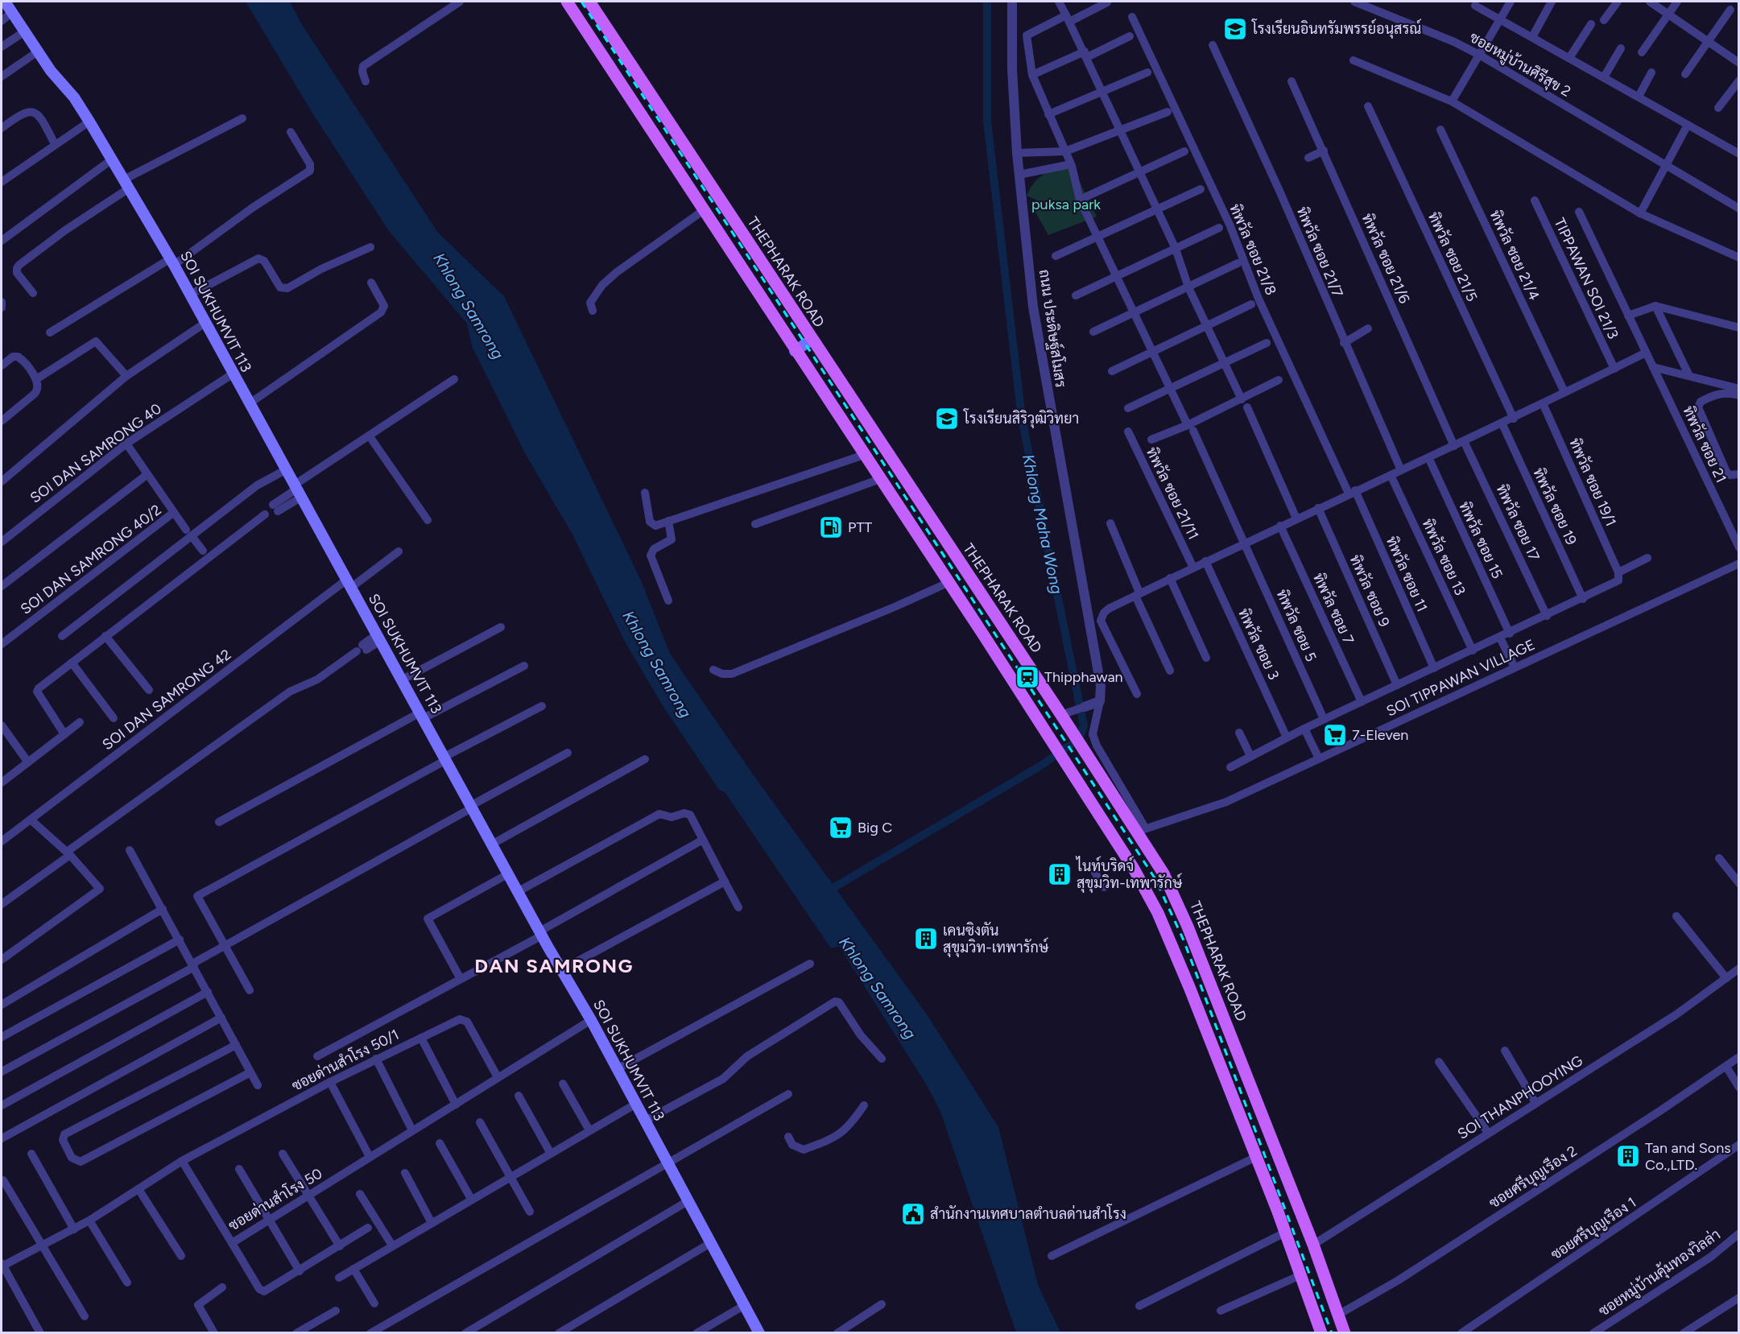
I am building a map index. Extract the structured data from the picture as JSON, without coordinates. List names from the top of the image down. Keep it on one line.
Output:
{"streets":{"main road":["THEPHARAK ROAD","SOI SUKHUMVIT 113"],"street":["ซอยหมู่บ้านศิรีสุข 2","ทิพวัล ซอย 21/8","ทิพวัล ซอย 21/7","ทิพวัล ซอย 21/4","ทิพวัล ซอย 21/5","ทิพวัล ซอย 21/6","TIPPAWAN SOI 21/3","ถนน ประดิษฐ์สโมสร","ทิพวัล ซอย 21","SOI DAN SAMRONG 40","ทิพวัล ซอย 19/1","ทิพวัล ซอย 21/11","ทิพวัล ซอย 19","ทิพวัล ซอย 17","ทิพวัล ซอย 15","ทิพวัล ซอย 13","SOI DAN SAMRONG 40/2","ทิพวัล ซอย 11","ทิพวัล ซอย 9","ทิพวัล ซอย 7","ทิพวัล ซอย 5","ทิพวัล ซอย 3","SOI TIPPAWAN VILLAGE","SOI DAN SAMRONG 42","ซอยด่านสำโรง 50/1","SOI THANPHOOYING","ซอยศรีบุญเรือง 2","ซอยด่านสำโรง 50","ซอยศรีบุญเรือง 1","ซอยหมู่บ้านคุ้มทองวิลล่า"]},"crossings":[["ทิพวัล ซอย 21/8","ทิพวัล ซอย 11"],["THEPHARAK ROAD","SOI TIPPAWAN VILLAGE"],["THEPHARAK ROAD","SOI THANPHOOYING"],["THEPHARAK ROAD","ซอยศรีบุญเรือง 2"],["SOI SUKHUMVIT 113","SOI DAN SAMRONG 40"],["SOI SUKHUMVIT 113","SOI DAN SAMRONG 42"],["SOI SUKHUMVIT 113","ซอยด่านสำโรง 50"],["ซอยด่านสำโรง 50/1","ซอยด่านสำโรง 50"]],"districts":["DAN SAMRONG"],"water":["Khlong Samrong","Khlong Maha Wong"],"parks":["puksa park"],"places":{"school or university":["โรงเรียนอินทรัมพรรย์อนุสรณ์","โรงเรียนสิริวุฒิวิทยา"],"fuel station":["PTT"],"station":["Thipphawan"],"supermarket":["7-Eleven","Big C"],"building":["ไนท์บริดจ์ สุขุมวิท-เทพารักษ์","เคนซิงตัน สุขุมวิท-เทพารักษ์","Tan and Sons Co.,LTD."],"public building":["สำนักงานเทศบาลตำบลด่านสำโรง"]}}
